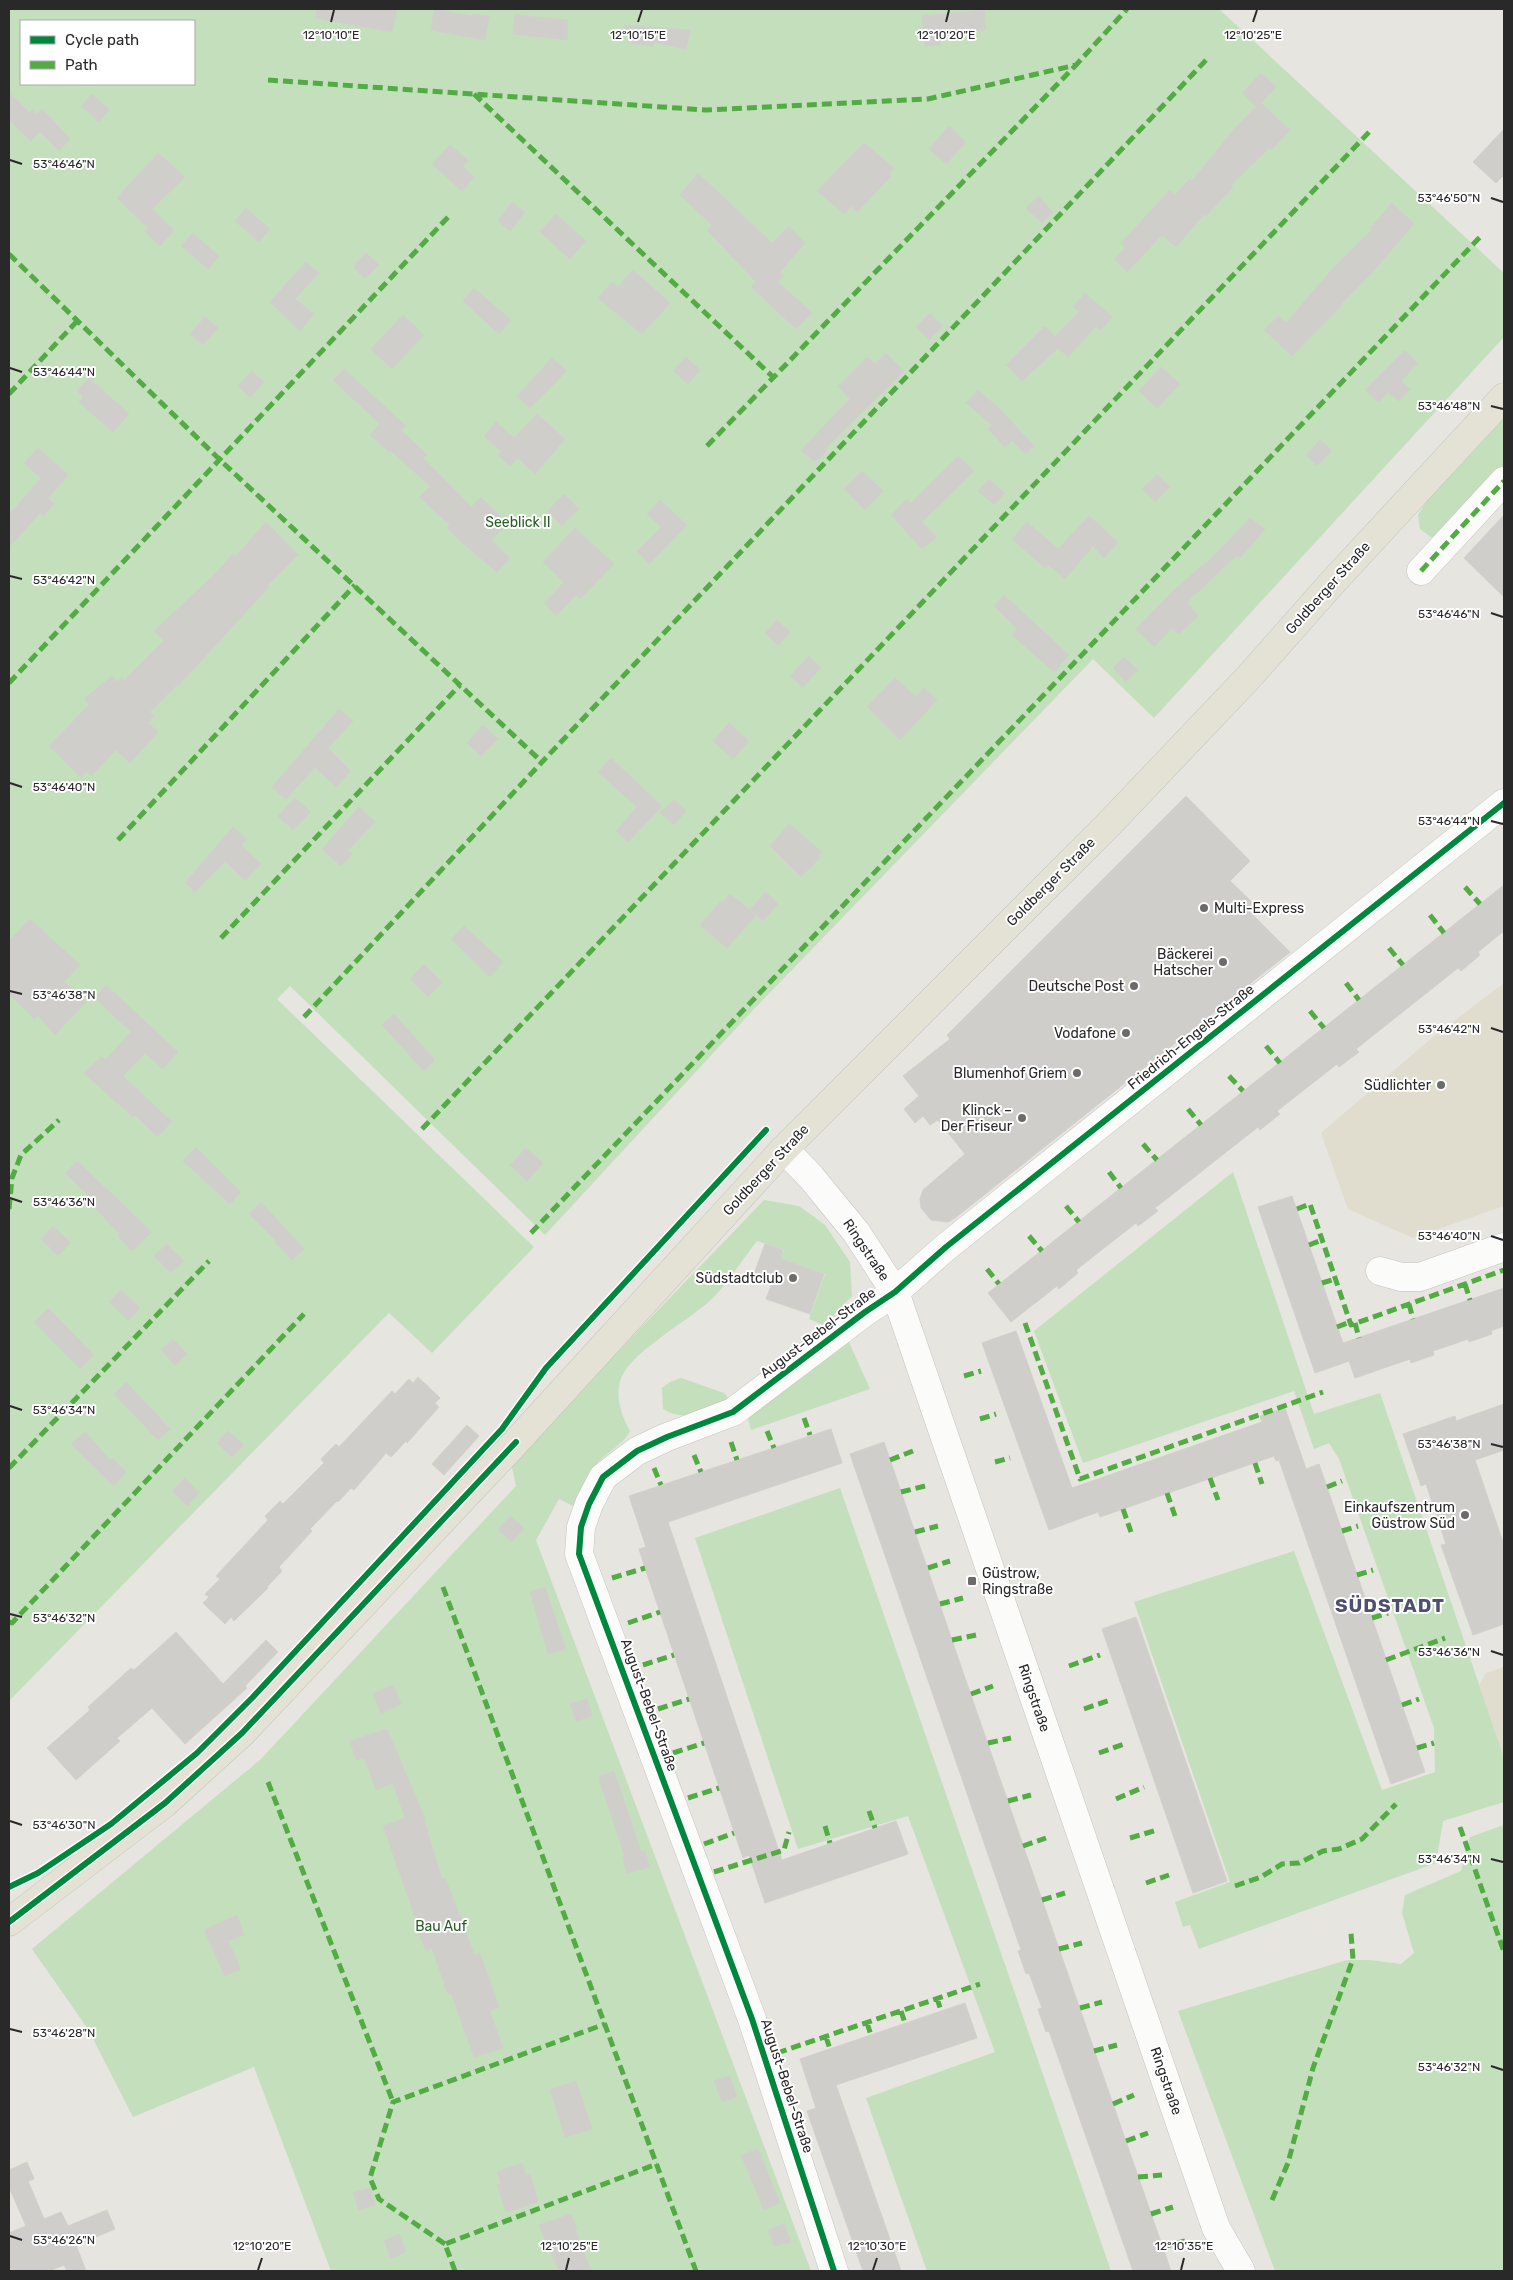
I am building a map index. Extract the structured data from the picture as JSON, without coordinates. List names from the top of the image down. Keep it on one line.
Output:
{"streets":{"main road":["Goldberger Straße"],"street":["Friedrich-Engels-Straße","Ringstraße","August-Bebel-Straße"]},"crossings":[["Goldberger Straße","Ringstraße"],["Friedrich-Engels-Straße","Ringstraße"],["Friedrich-Engels-Straße","August-Bebel-Straße"],["Ringstraße","August-Bebel-Straße"]],"districts":["SÜDSTADT"],"parks":["Seeblick II","Bau Auf"],"places":{"other":["Multi-Express","Bäckerei Hatscher","Deutsche Post","Vodafone","Blumenhof Griem","Südlichter","Klinck – Der Friseur","Südstadtclub","Einkaufszentrum Güstrow Süd"],"transit":["Güstrow, Ringstraße"]},"legend":["Cycle path","Path"],"coordinates":["12°10'10\"E","12°10'15\"E","12°10'20\"E","12°10'25\"E","53°46'46\"N","53°46'50\"N","53°46'44\"N","53°46'48\"N","53°46'42\"N","53°46'40\"N","53°46'38\"N","53°46'36\"N","53°46'34\"N","53°46'32\"N","53°46'30\"N","53°46'28\"N","53°46'26\"N","12°10'30\"E","12°10'35\"E"]}
